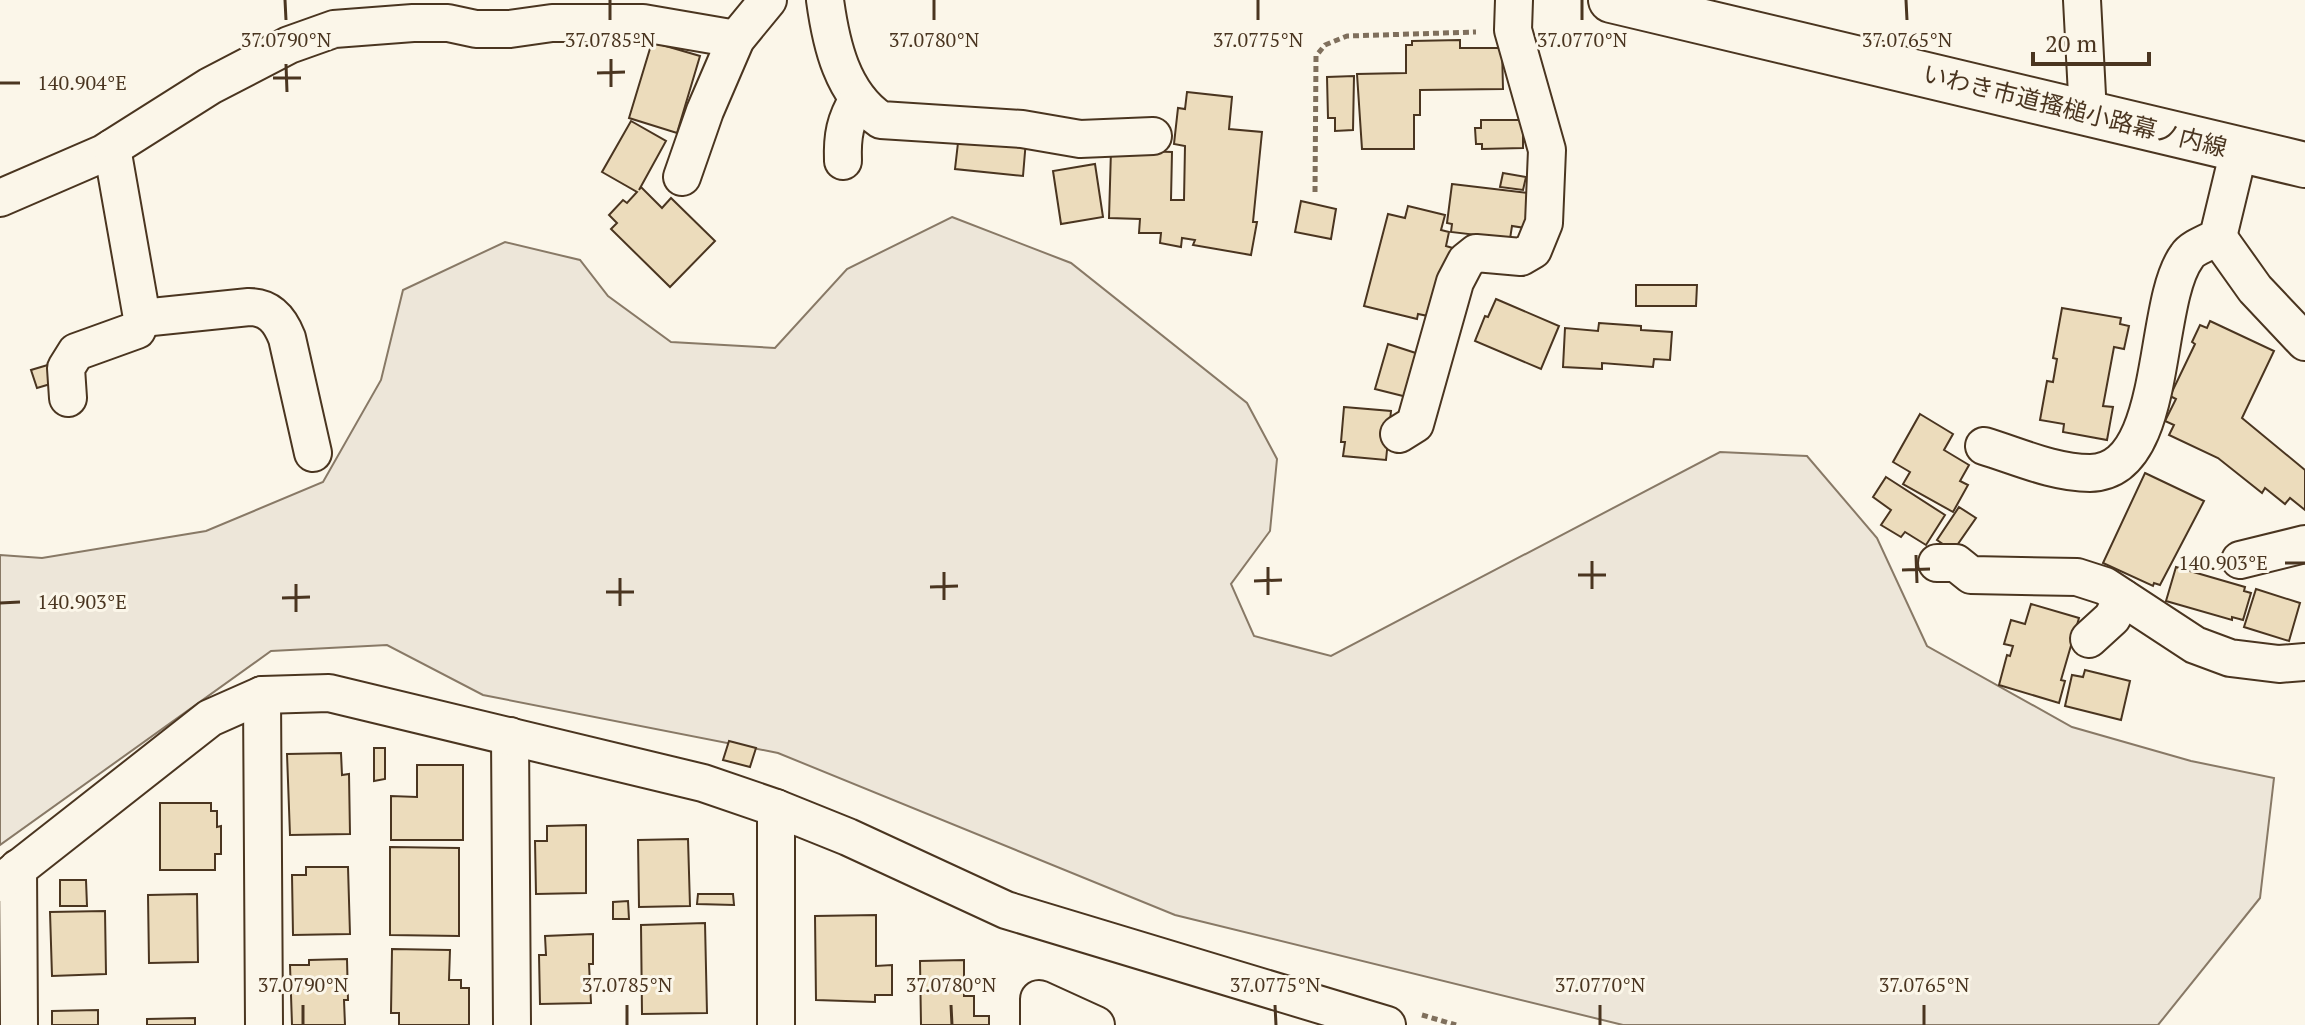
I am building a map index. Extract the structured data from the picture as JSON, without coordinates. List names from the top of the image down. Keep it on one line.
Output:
{"streets":{"street":["いわき市道搔槌小路幕ノ内線"]},"scale_bar":"20 m","coordinates":["37.0790°N","37.0785°N","37.0780°N","37.0775°N","37.0770°N","37.0765°N","140.904°E","140.903°E"]}
